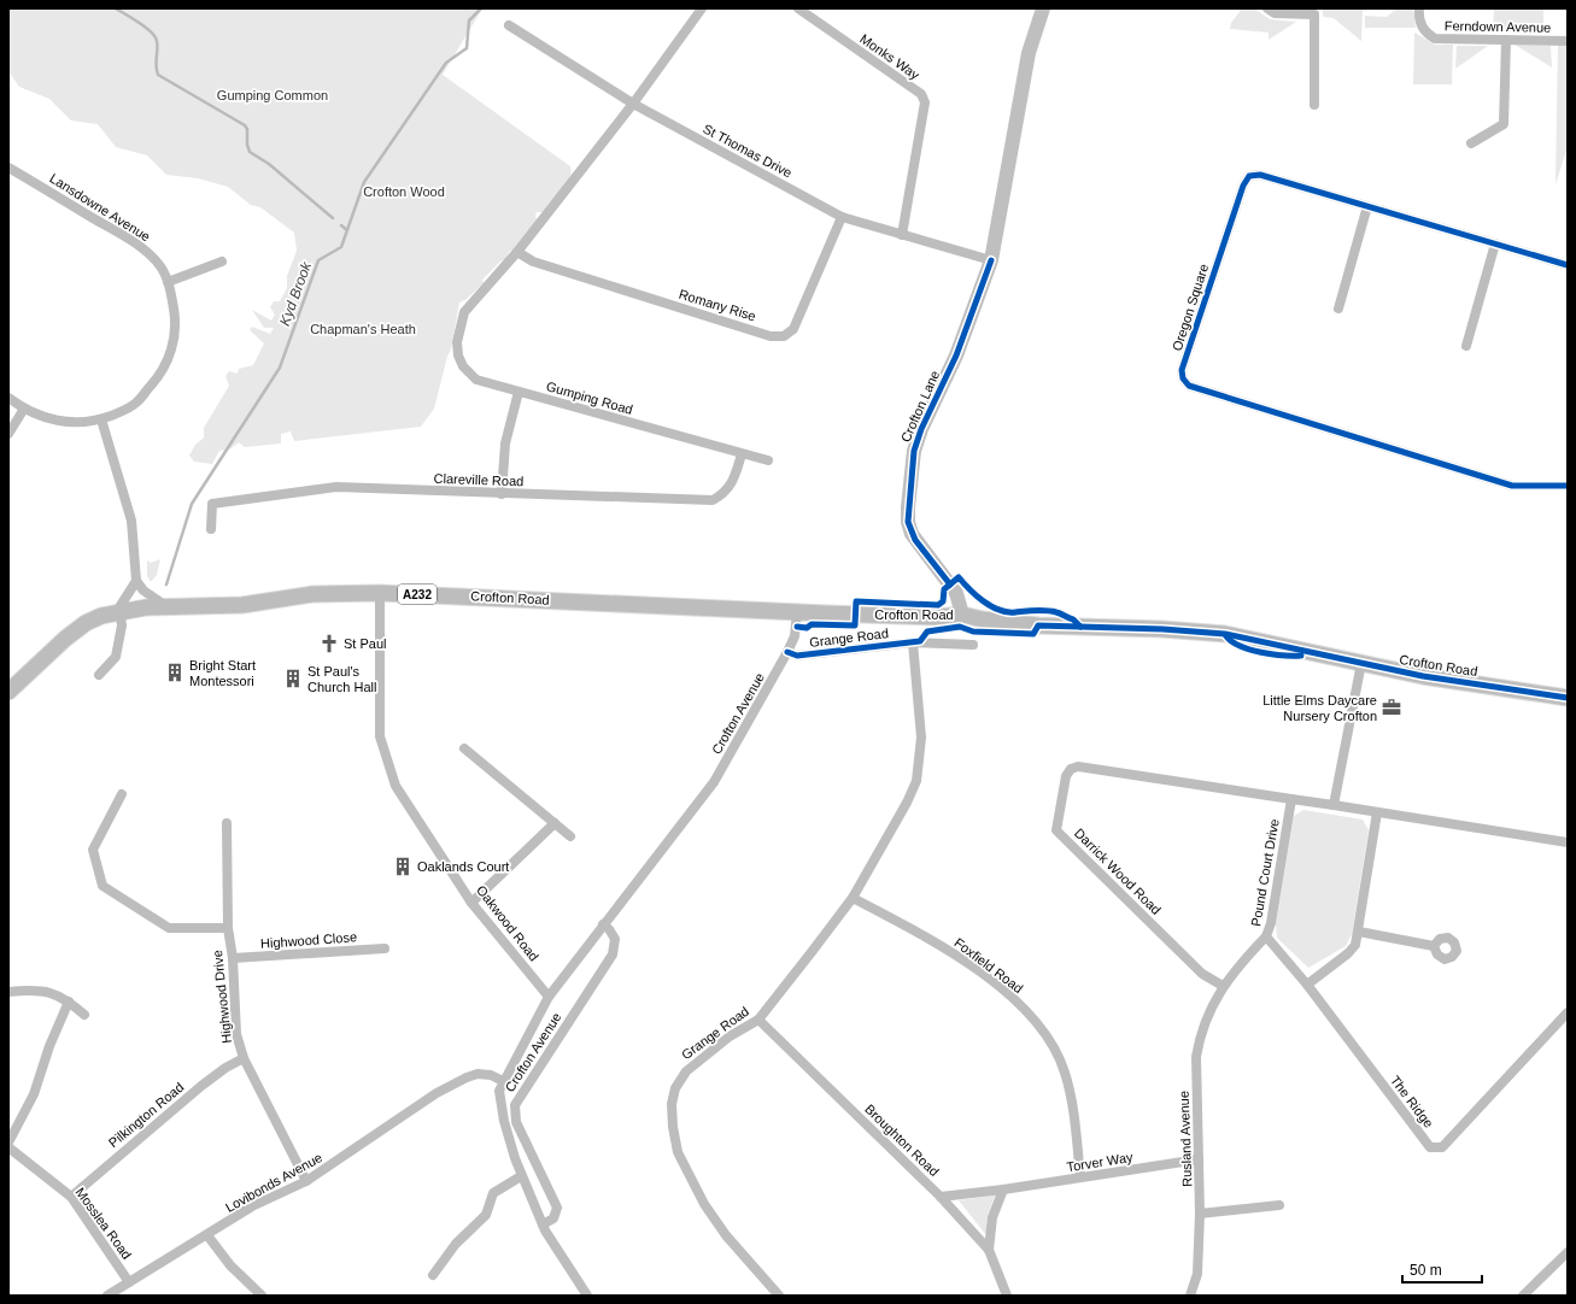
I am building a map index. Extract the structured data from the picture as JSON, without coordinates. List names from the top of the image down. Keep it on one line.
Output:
{"streets":{"main road":["A232","Crofton Road"],"street":["Ferndown Avenue","Monks Way","St Thomas Drive","Lansdowne Avenue","Romany Rise","Oregon Square","Gumping Road","Crofton Lane","Clareville Road","Grange Road","Crofton Avenue","Darrick Wood Road","Pound Court Drive","Oakwood Road","Highwood Close","Foxfield Road","Highwood Drive","The Ridge","Pilkington Road","Rusland Avenue","Broughton Road","Torver Way","Lovibonds Avenue","Mosslea Road"]},"crossings":[["Monks Way","St Thomas Drive"],["St Thomas Drive","Romany Rise"],["St Thomas Drive","Crofton Lane"],["Romany Rise","Gumping Road"],["Gumping Road","Clareville Road"],["Crofton Lane","Crofton Road"],["Crofton Road","Crofton Avenue"],["Crofton Road","Oakwood Road"],["Grange Road","Crofton Avenue"],["Grange Road","Foxfield Road"],["Grange Road","Broughton Road"],["Crofton Avenue","Oakwood Road"],["Crofton Avenue","Lovibonds Avenue"],["Darrick Wood Road","Pound Court Drive"],["Darrick Wood Road","Rusland Avenue"],["Pound Court Drive","The Ridge"],["Pound Court Drive","Rusland Avenue"],["Highwood Close","Highwood Drive"],["Foxfield Road","Torver Way"],["Highwood Drive","Pilkington Road"],["Highwood Drive","Lovibonds Avenue"],["Pilkington Road","Mosslea Road"],["Rusland Avenue","Torver Way"],["Broughton Road","Torver Way"],["Lovibonds Avenue","Mosslea Road"]],"water":["Kyd Brook"],"parks":["Gumping Common","Crofton Wood","Chapman's Heath"],"places":{"church":["St Paul"],"building":["Bright Start Montessori","St Paul's Church Hall","Oaklands Court"],"office":["Little Elms Daycare Nursery Crofton"]},"scale_bar":"50 m"}
